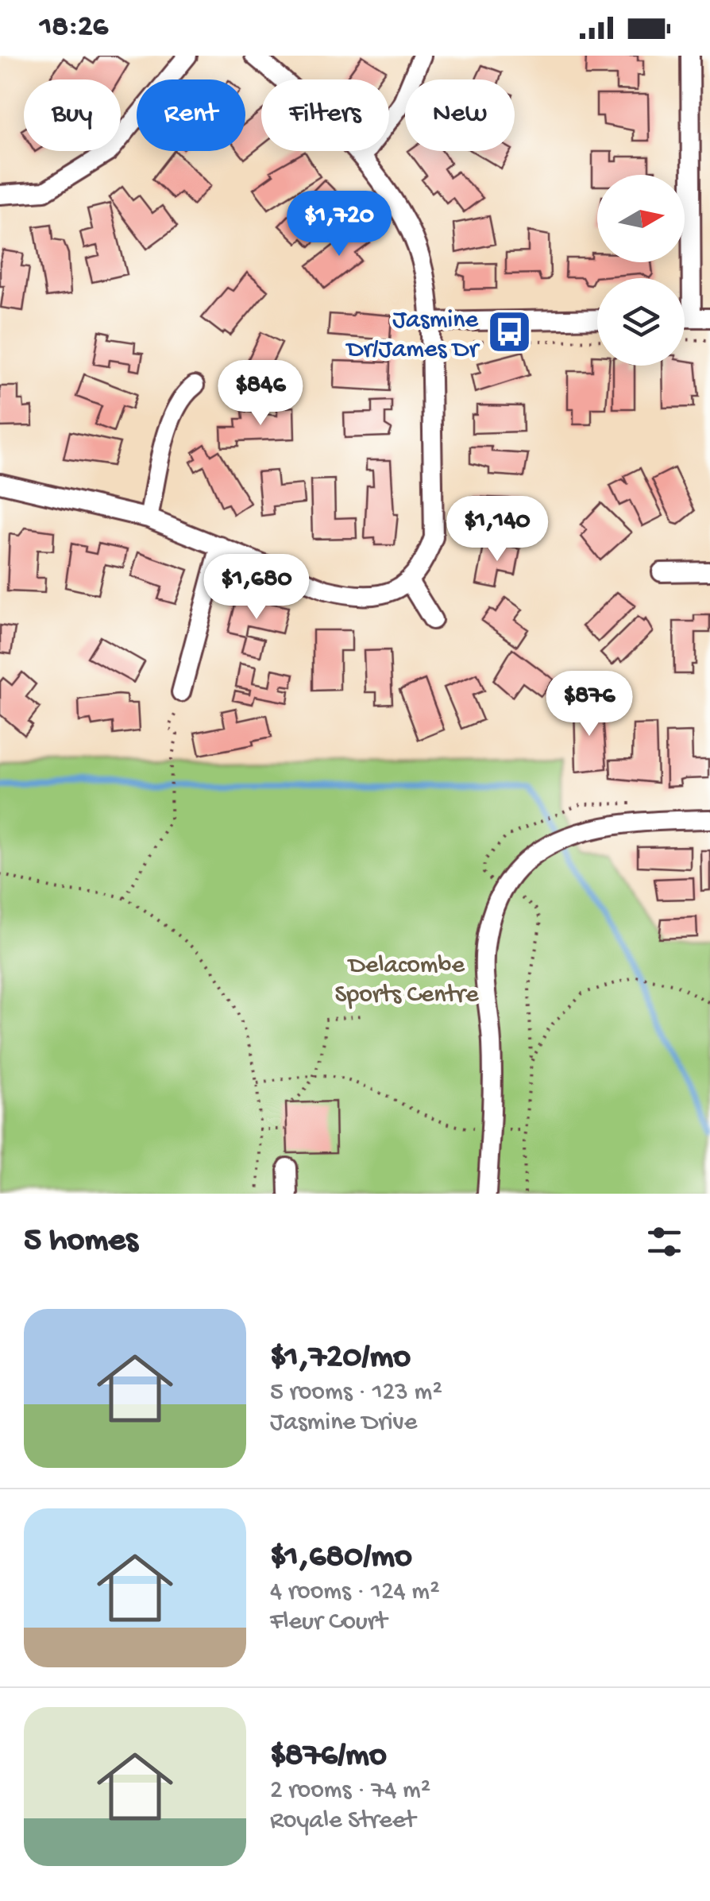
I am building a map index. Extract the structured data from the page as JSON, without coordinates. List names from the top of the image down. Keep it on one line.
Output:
{"parks":["Delacombe Sports Centre"],"places":{"bus stop":["Jasmine Dr/James Dr"]},"north":"right","page":{"status":"18:26","chip":["Buy","Rent","Filters","New"],"price":["$1,720","$846","$1,140","$1,680","$876"],"heading":"5 homes","list":[{"name":"$1,720/mo","note":"5 rooms · 123 m² · Jasmine Drive"},{"name":"$1,680/mo","note":"4 rooms · 124 m² · Fleur Court"},{"name":"$876/mo","note":"2 rooms · 74 m² · Royale Street"}]}}
